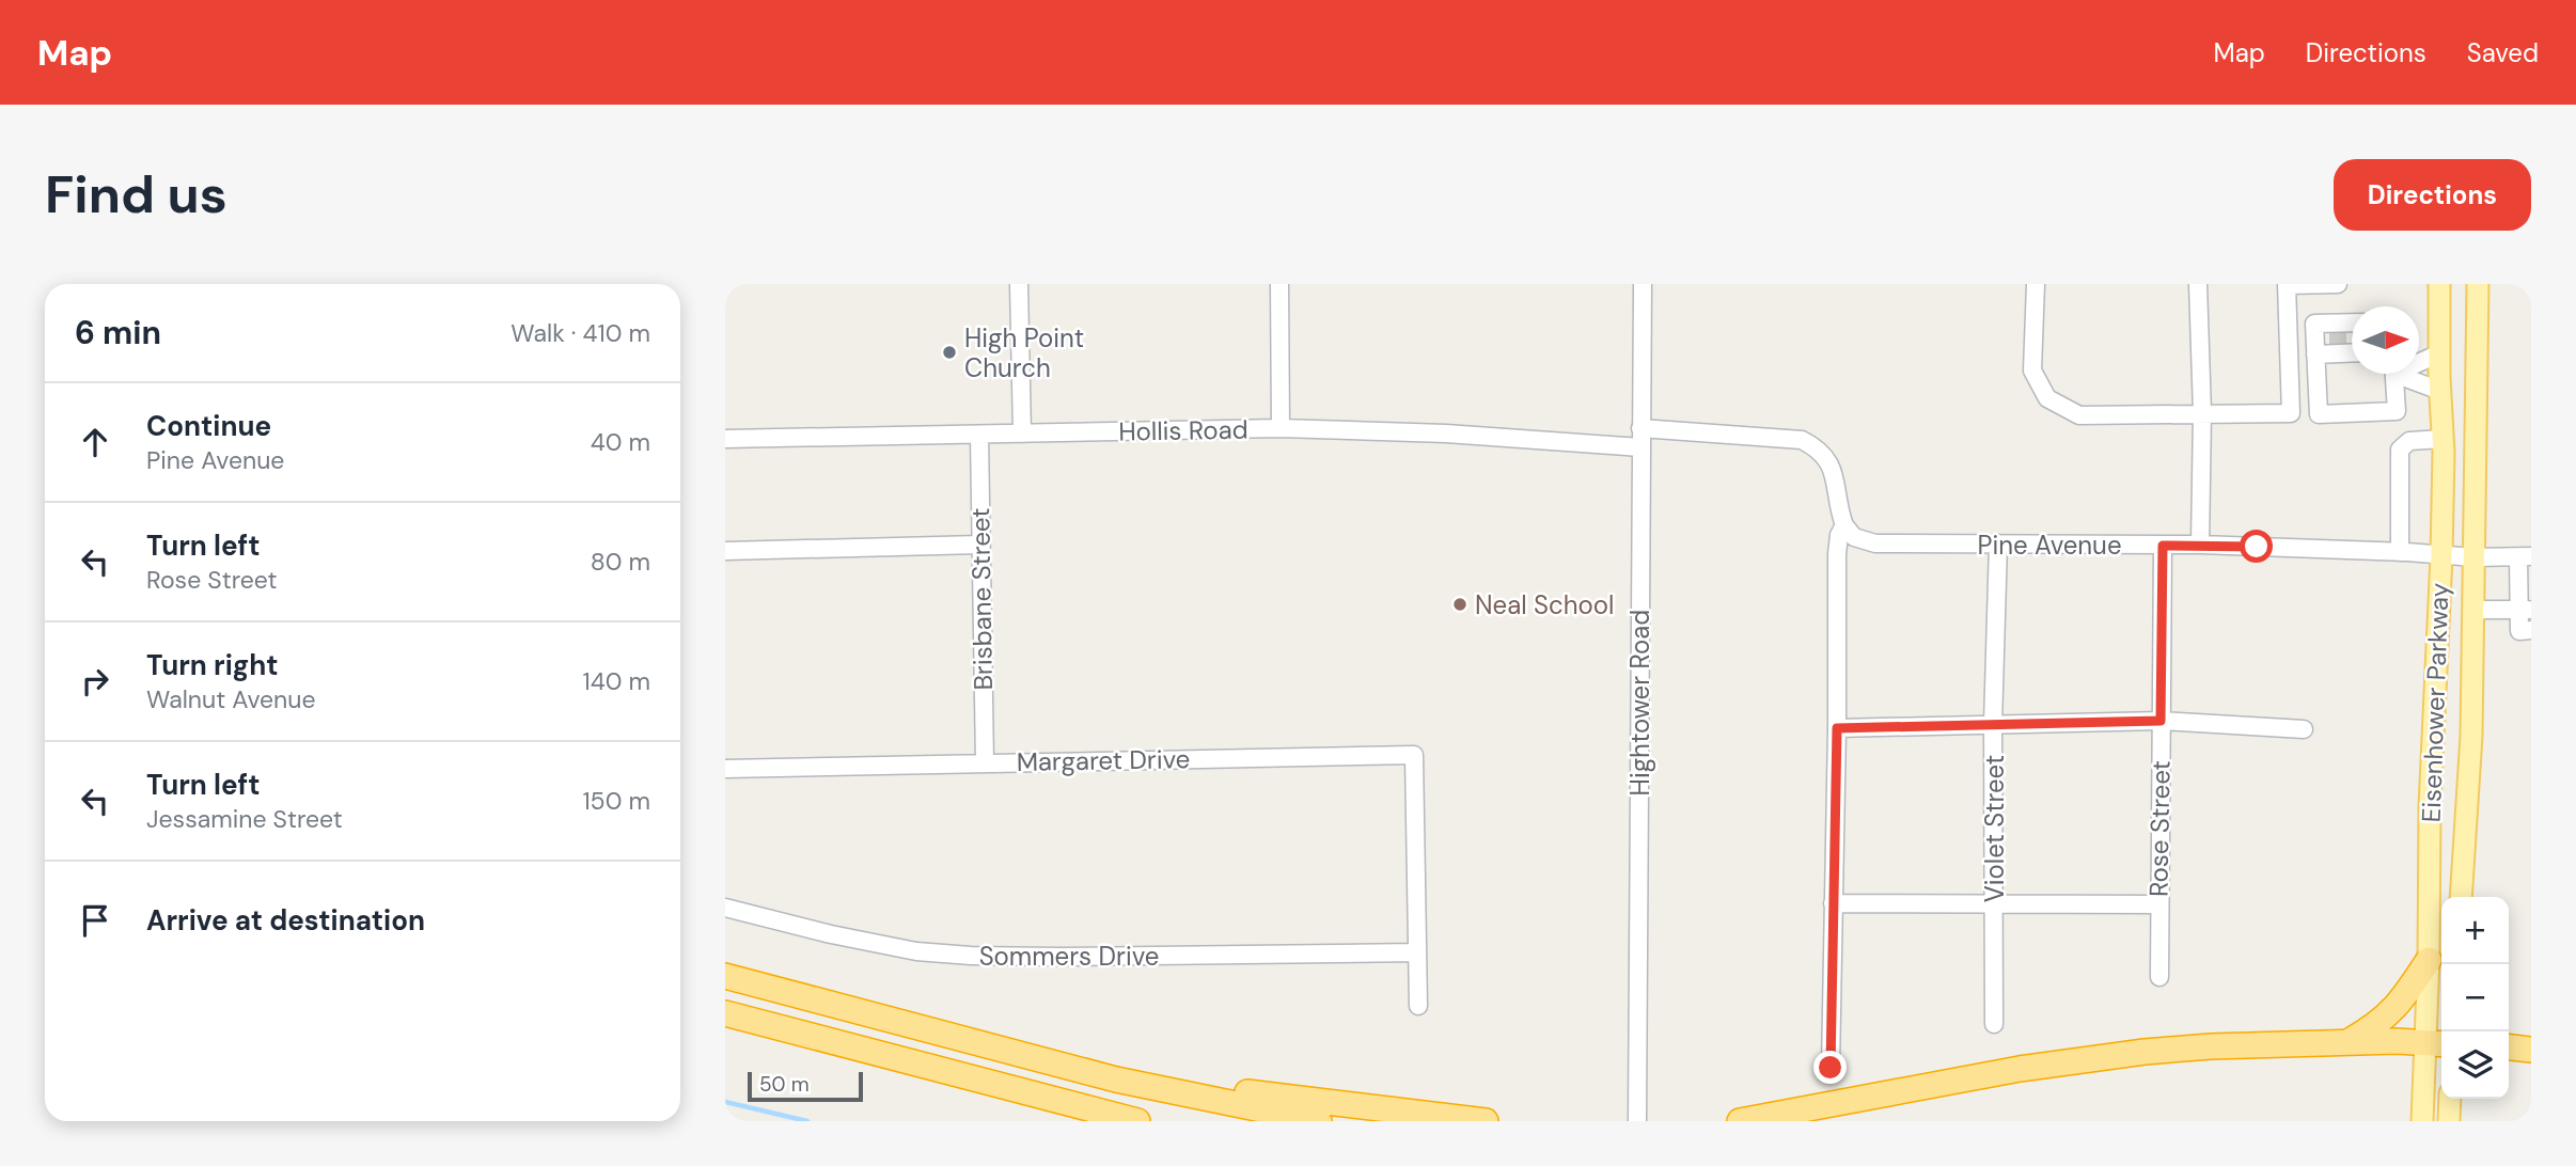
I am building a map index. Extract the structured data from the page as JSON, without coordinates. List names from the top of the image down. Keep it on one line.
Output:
{"streets":{"main road":["Eisenhower Parkway"],"street":["Hollis Road","Pine Avenue","Brisbane Street","Hightower Road","Margaret Drive","Violet Street","Rose Street","Sommers Drive"]},"crossings":[["Hollis Road","Brisbane Street"],["Hollis Road","Hightower Road"],["Pine Avenue","Eisenhower Parkway"],["Pine Avenue","Violet Street"],["Pine Avenue","Rose Street"],["Brisbane Street","Margaret Drive"],["Margaret Drive","Sommers Drive"]],"places":["High Point Church","Neal School"],"scale_bar":"50 m","north":"right","page":{"header":"Map","nav":["Map","Directions","Saved"],"buttons":"Directions","title":"Find us","heading":["6 min","Walk · 410 m"],"list":[["Continue","Pine Avenue","40 m"],["Turn left","Rose Street","80 m"],["Turn right","Walnut Avenue","140 m"],["Turn left","Jessamine Street","150 m"],"Arrive at destination"],"map_buttons":["+","−"],"scale":"50 m"}}
